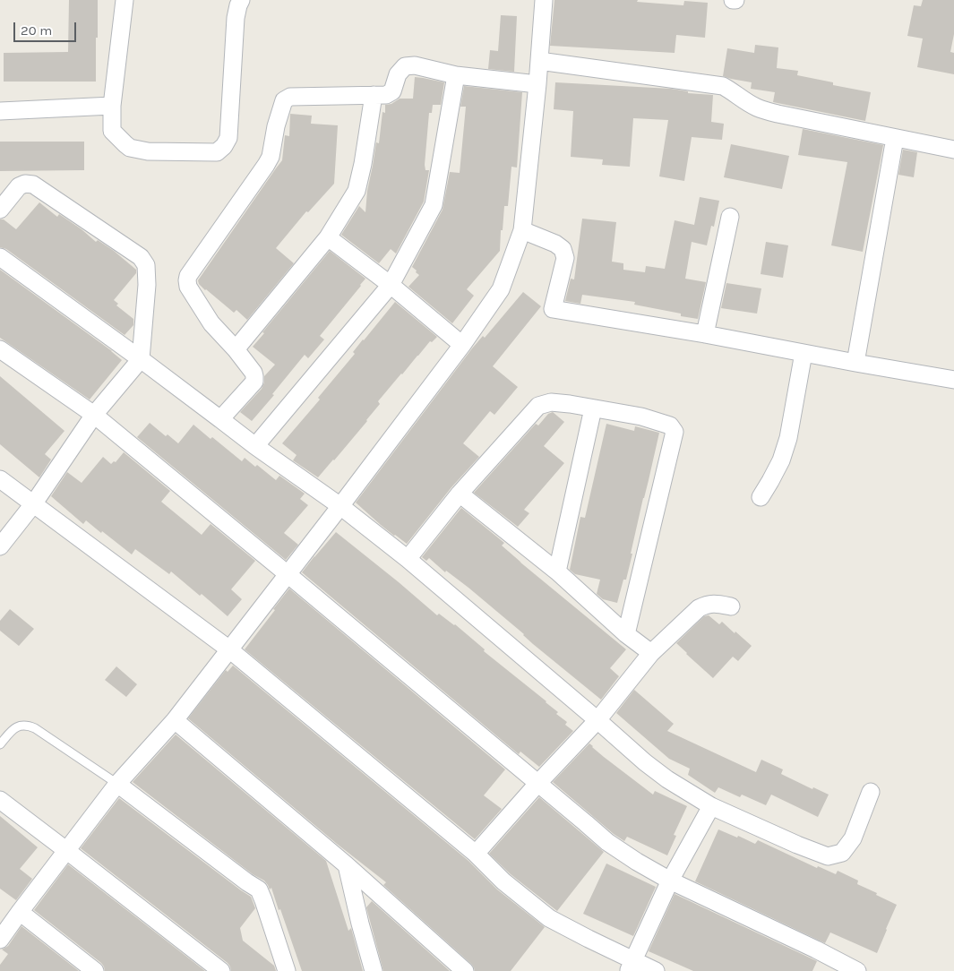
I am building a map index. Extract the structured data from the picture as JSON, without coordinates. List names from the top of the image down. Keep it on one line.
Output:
{"scale_bar":"20 m"}
